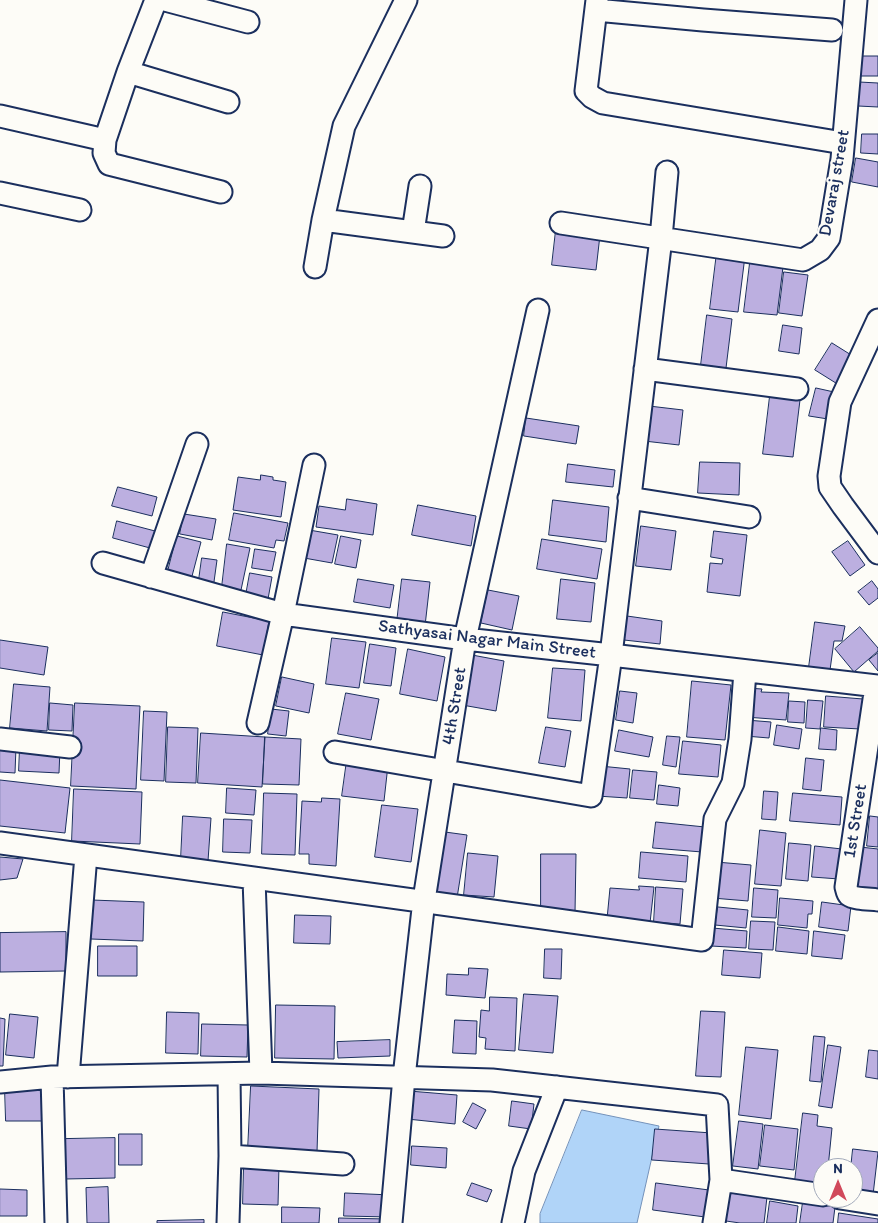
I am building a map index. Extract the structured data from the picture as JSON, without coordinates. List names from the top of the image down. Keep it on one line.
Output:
{"streets":{"street":["Devaraj street","Sathyasai Nagar Main Street","4th Street","1st Street"]},"crossings":[["Sathyasai Nagar Main Street","4th Street"],["Sathyasai Nagar Main Street","1st Street"]],"north":"top"}
